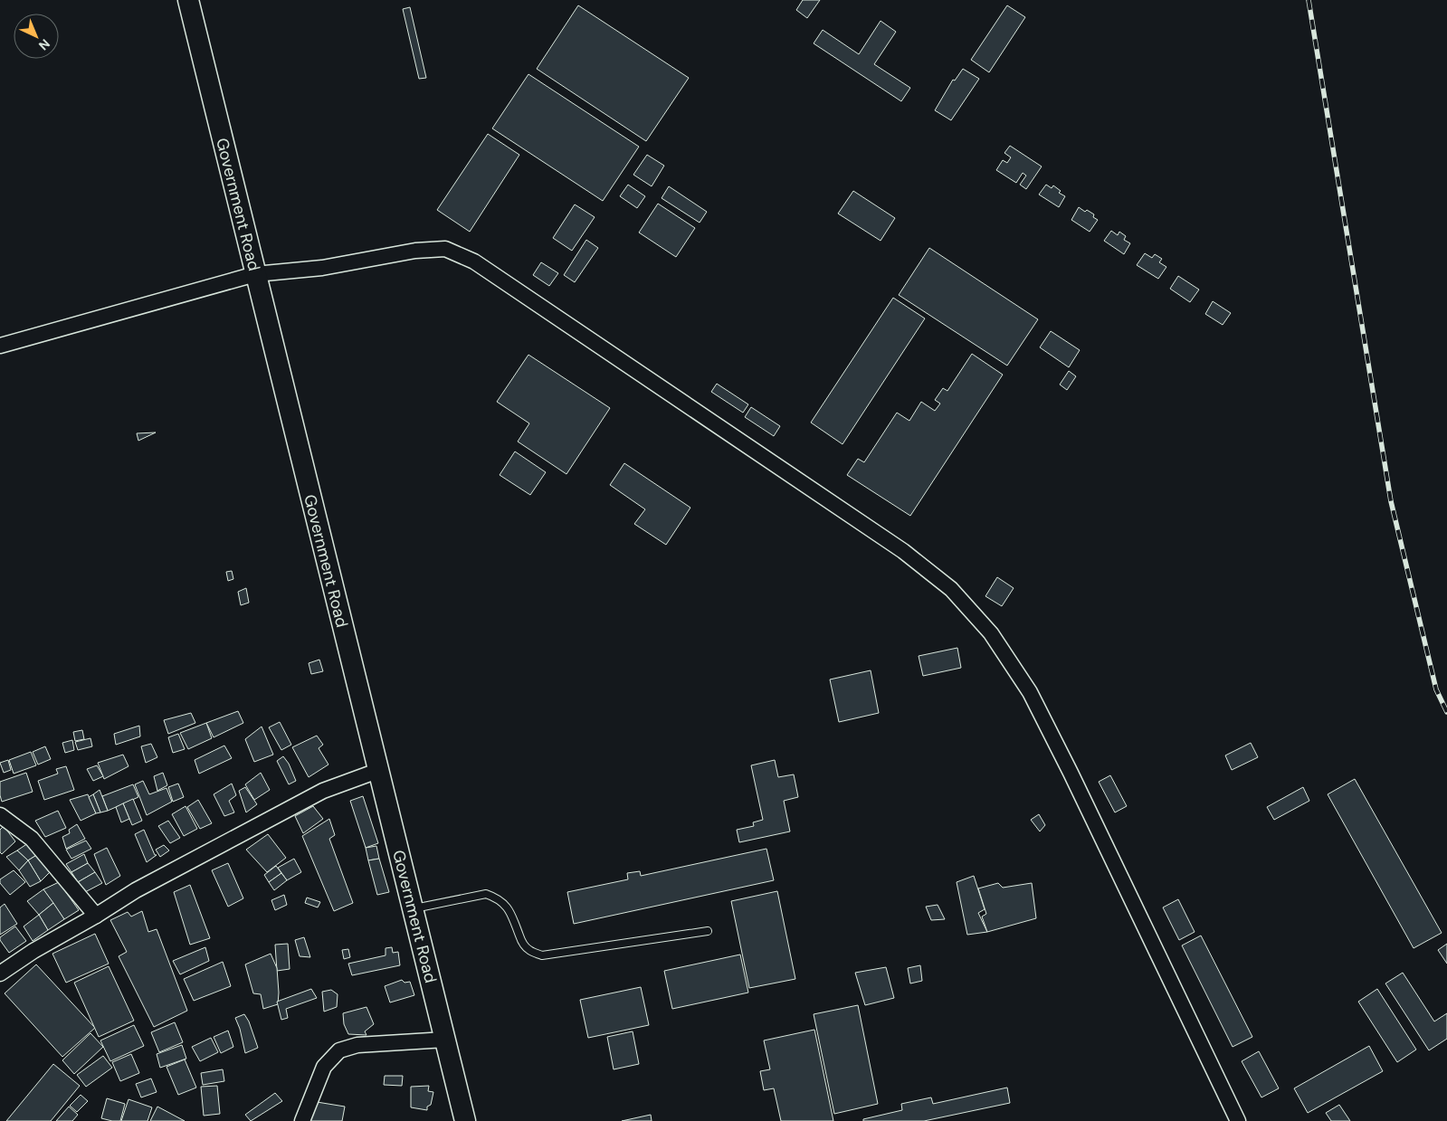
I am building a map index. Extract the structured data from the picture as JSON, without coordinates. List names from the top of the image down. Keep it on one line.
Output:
{"streets":{"street":["Government Road"]},"north":"bottom right"}
